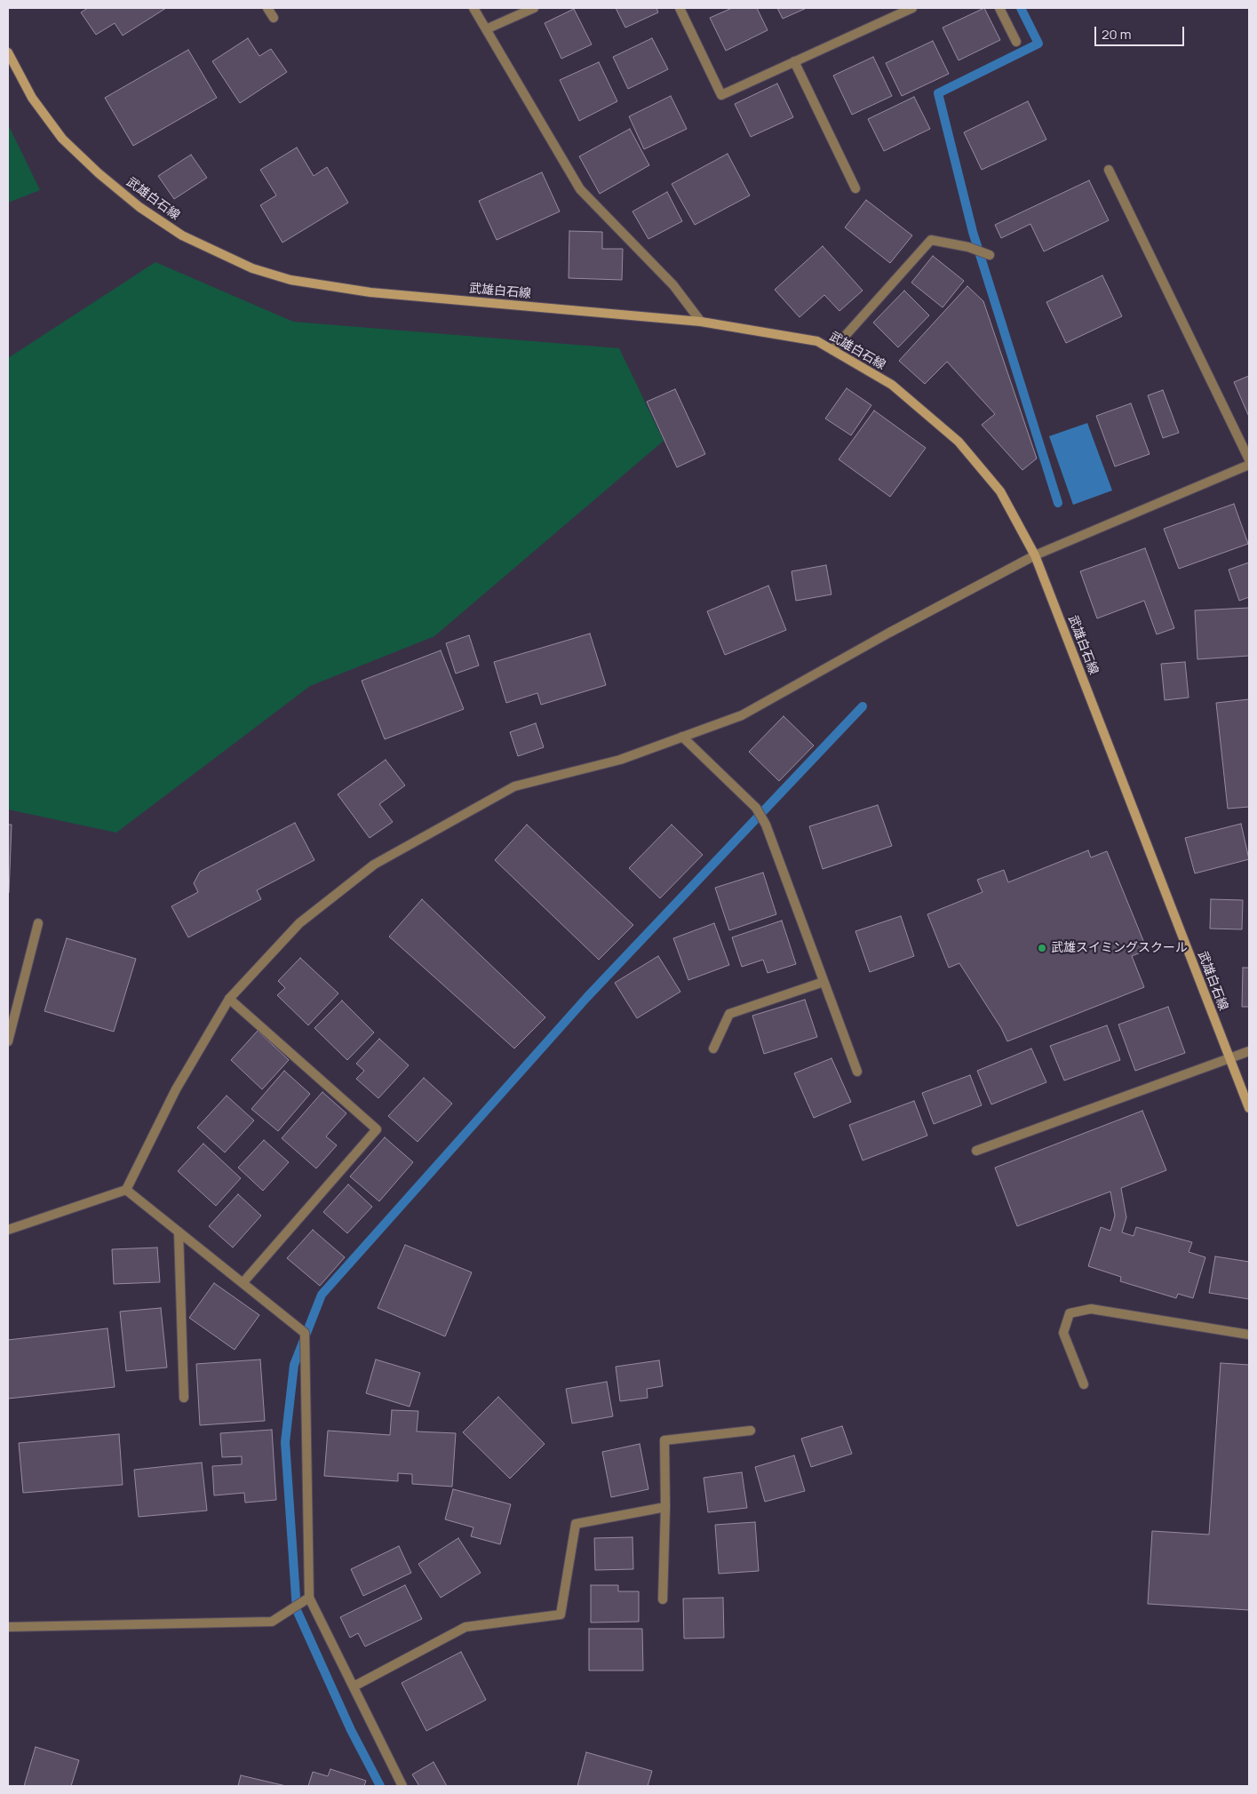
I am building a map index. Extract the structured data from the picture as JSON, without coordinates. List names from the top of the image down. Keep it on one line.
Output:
{"streets":{"main road":["武雄白石線"]},"places":["武雄スイミングスクール"],"scale_bar":"20 m"}
